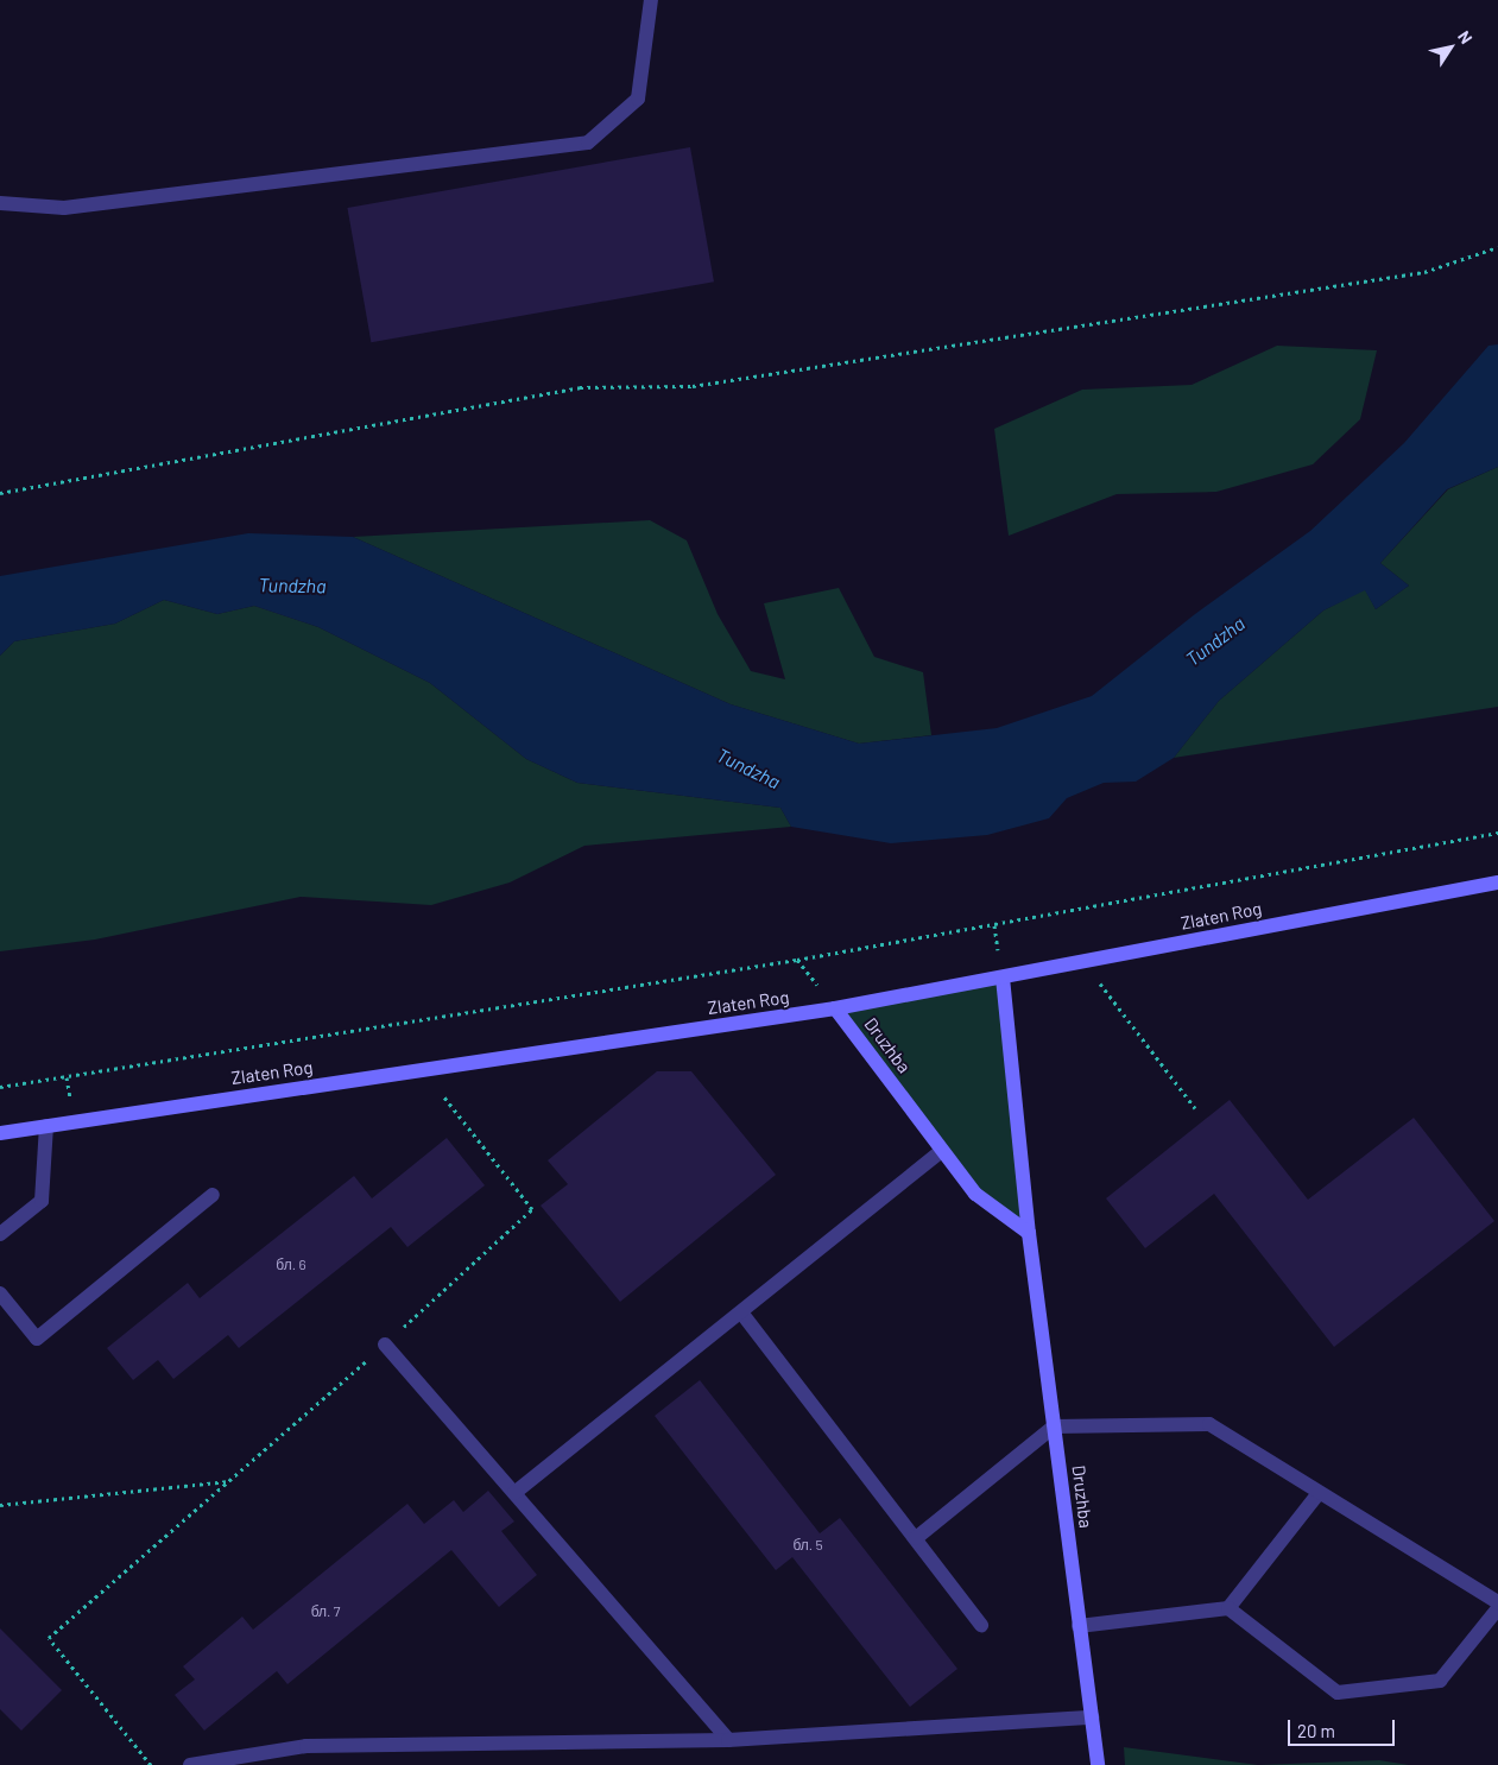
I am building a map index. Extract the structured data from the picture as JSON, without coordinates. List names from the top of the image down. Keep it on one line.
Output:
{"streets":{"street":["Zlaten Rog","Druzhba"]},"crossings":[["Zlaten Rog","Druzhba"]],"water":["Tundzha"],"house_numbers":["бл. 6","бл. 5","бл. 7"],"scale_bar":"20 m","north":"top right"}
